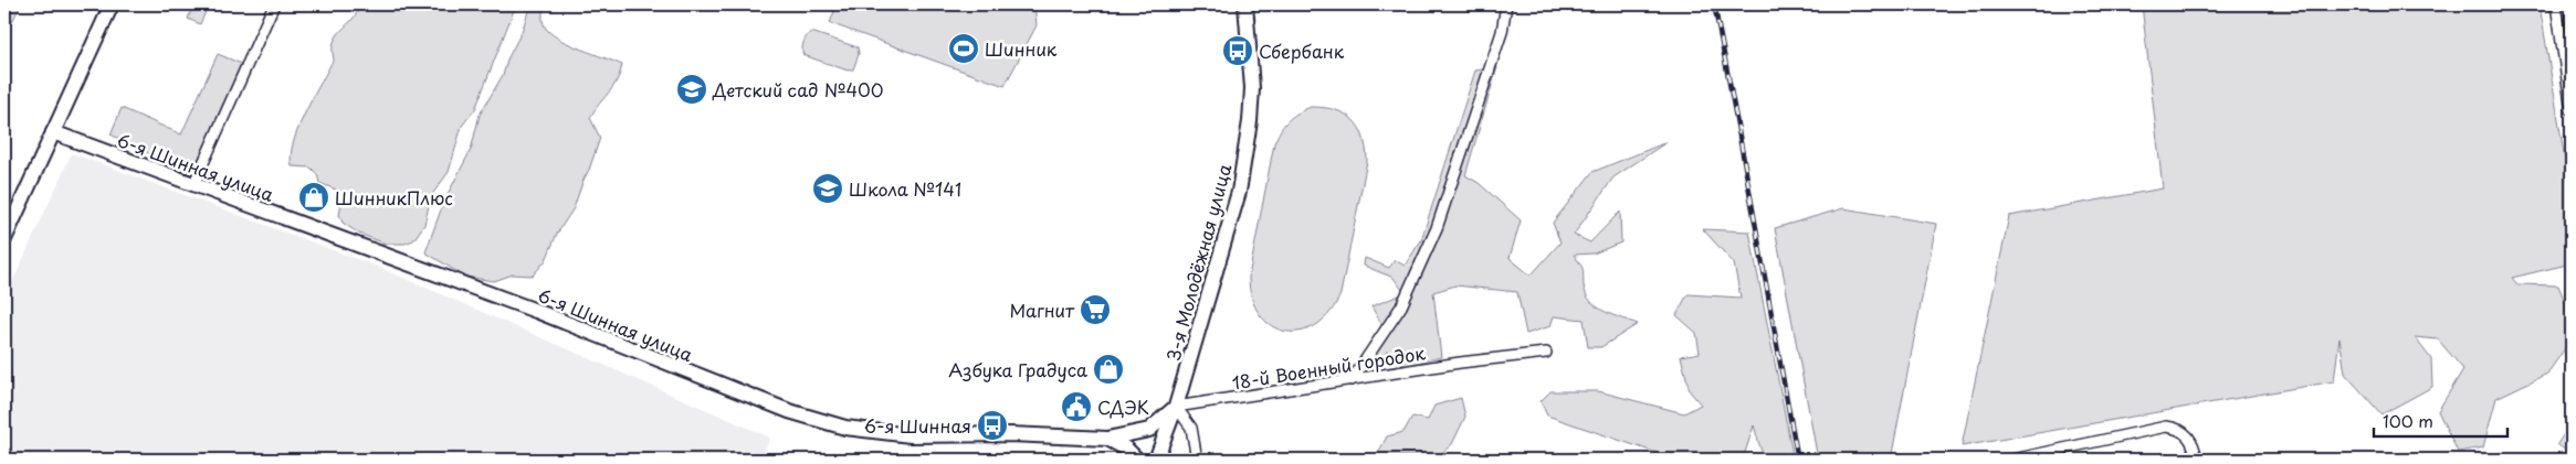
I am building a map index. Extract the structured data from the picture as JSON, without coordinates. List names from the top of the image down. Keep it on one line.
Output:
{"streets":{"main road":["6-я Шинная улица","3-я Молодёжная улица"],"street":["18-й Военный городок"]},"crossings":[["6-я Шинная улица","3-я Молодёжная улица"],["6-я Шинная улица","18-й Военный городок"],["3-я Молодёжная улица","18-й Военный городок"]],"places":{"sports":["Шинник"],"bus stop":["Сбербанк","6-я Шинная"],"school or university":["Детский сад №400","Школа №141"],"shop":["ШинникПлюс","Азбука Градуса"],"supermarket":["Магнит"],"public building":["СДЭК"]},"scale_bar":"100 m"}
